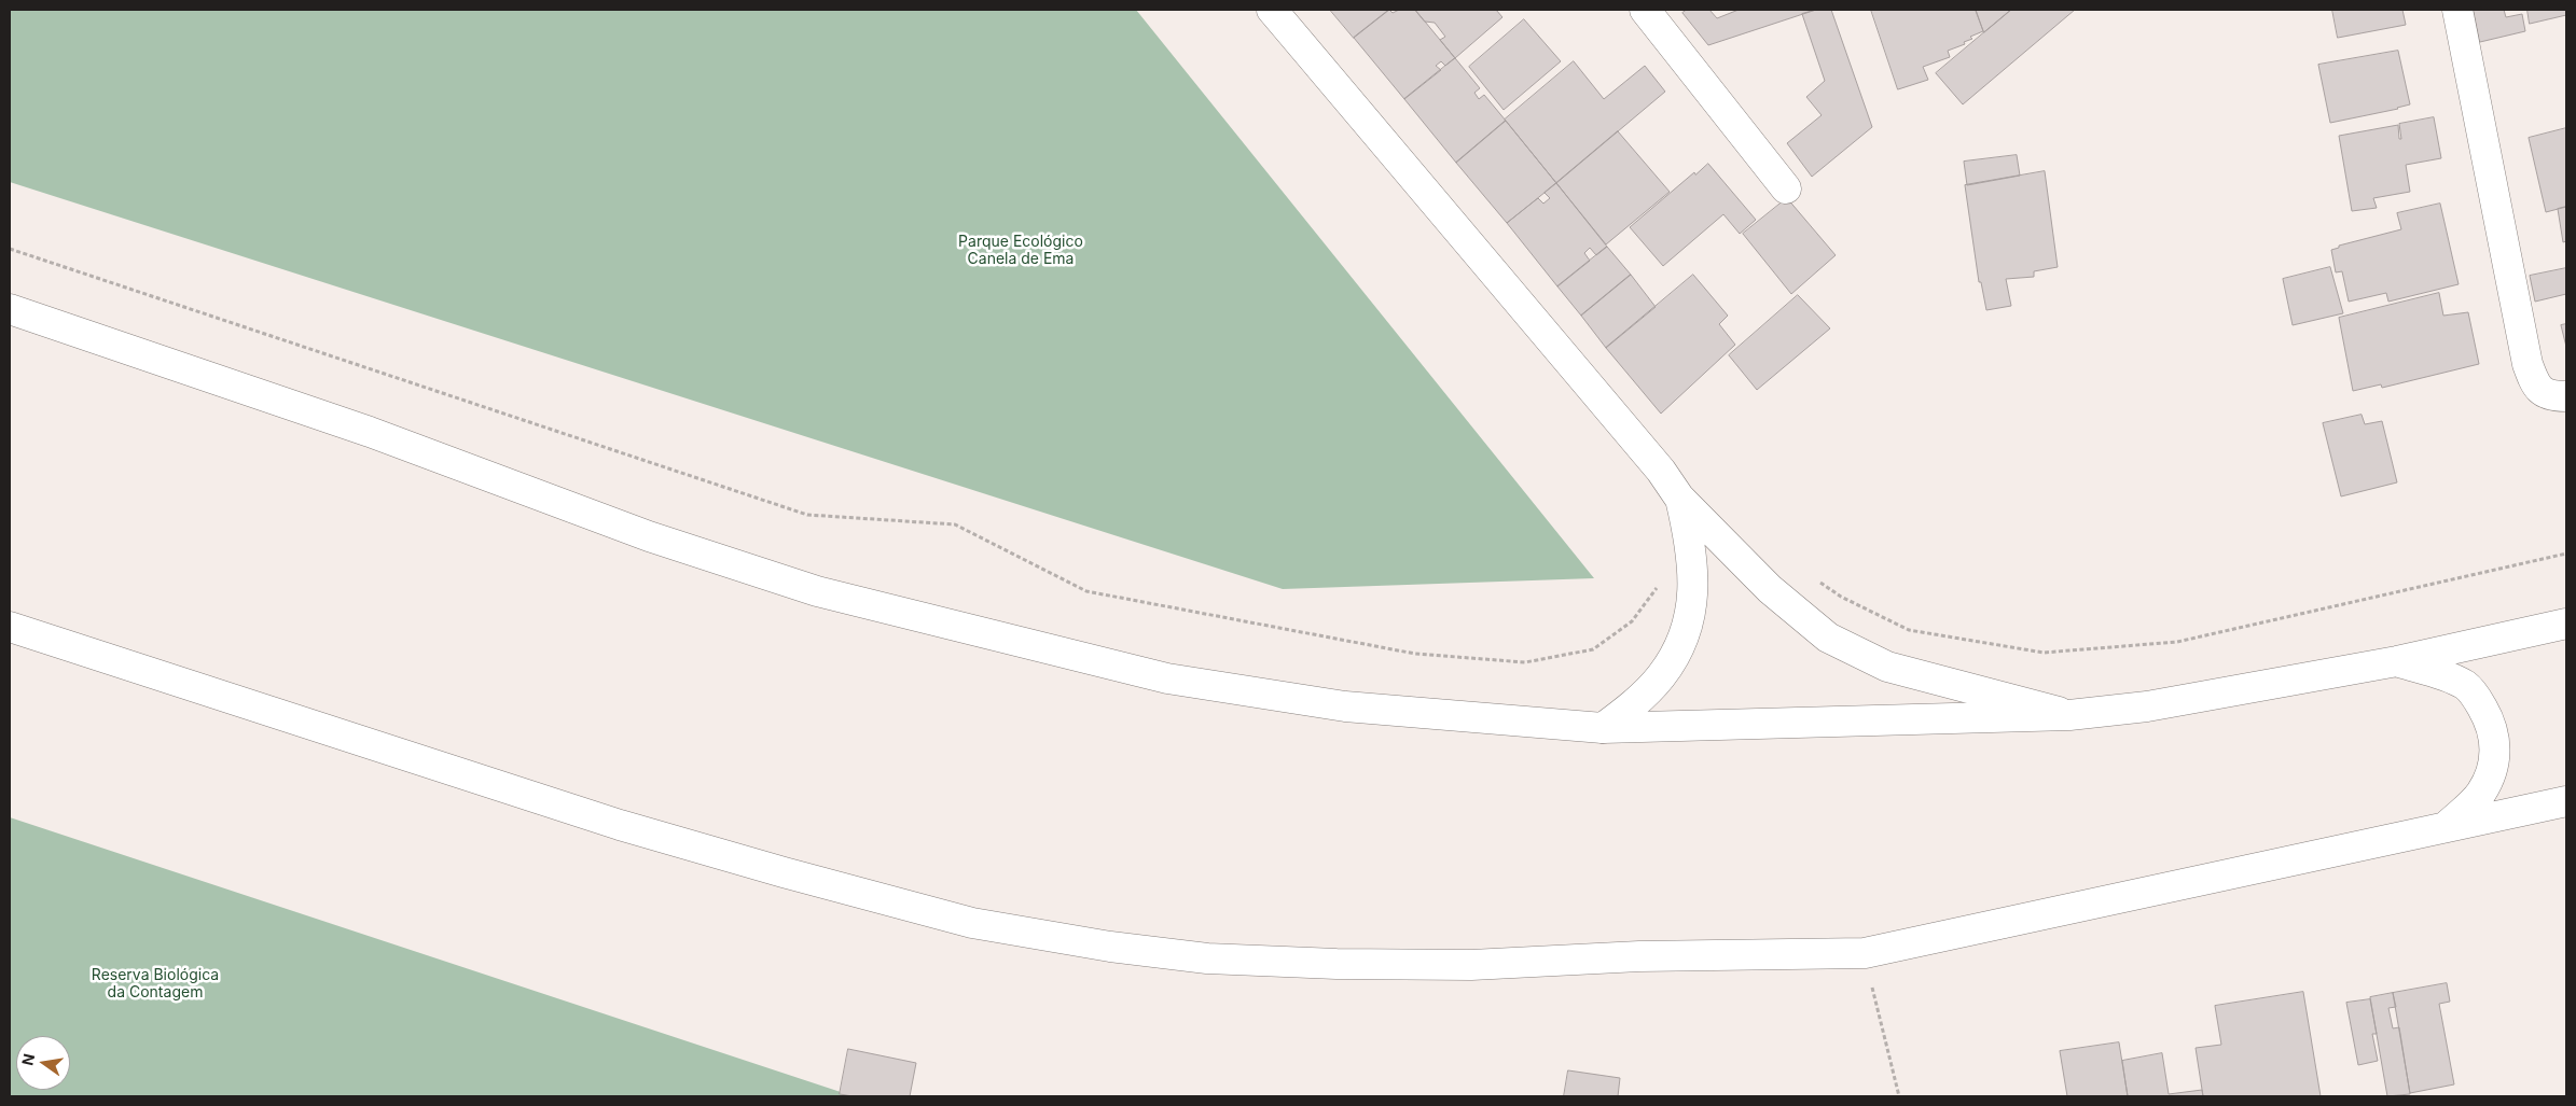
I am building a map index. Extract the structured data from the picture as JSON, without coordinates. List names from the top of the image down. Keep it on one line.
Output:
{"parks":["Parque Ecológico Canela de Ema","Reserva Biológica da Contagem"],"north":"left"}
